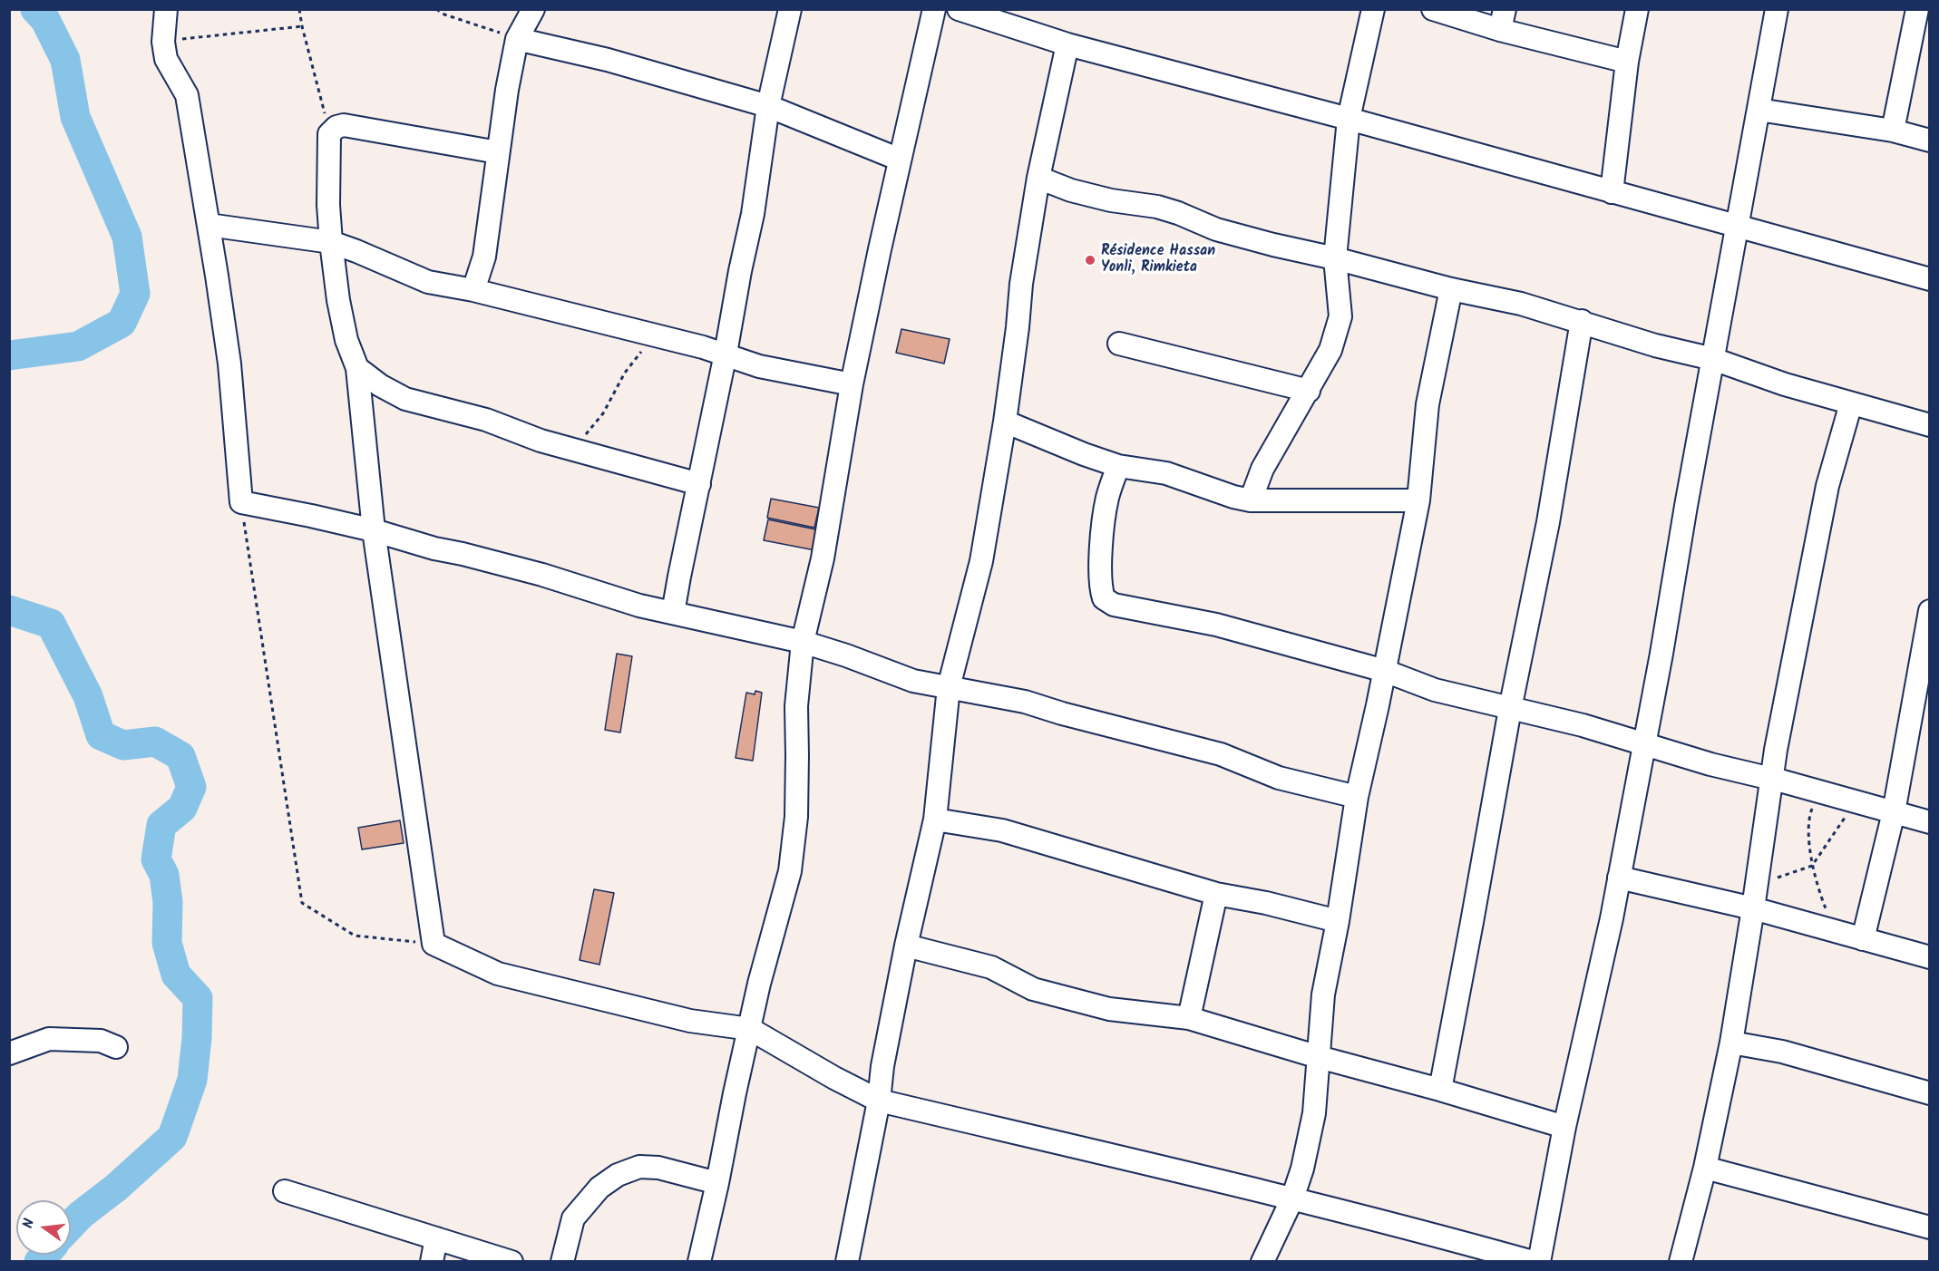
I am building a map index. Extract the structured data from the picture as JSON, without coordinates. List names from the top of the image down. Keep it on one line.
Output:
{"places":["Résidence Hassan Yonli, Rimkieta"],"north":"left"}
